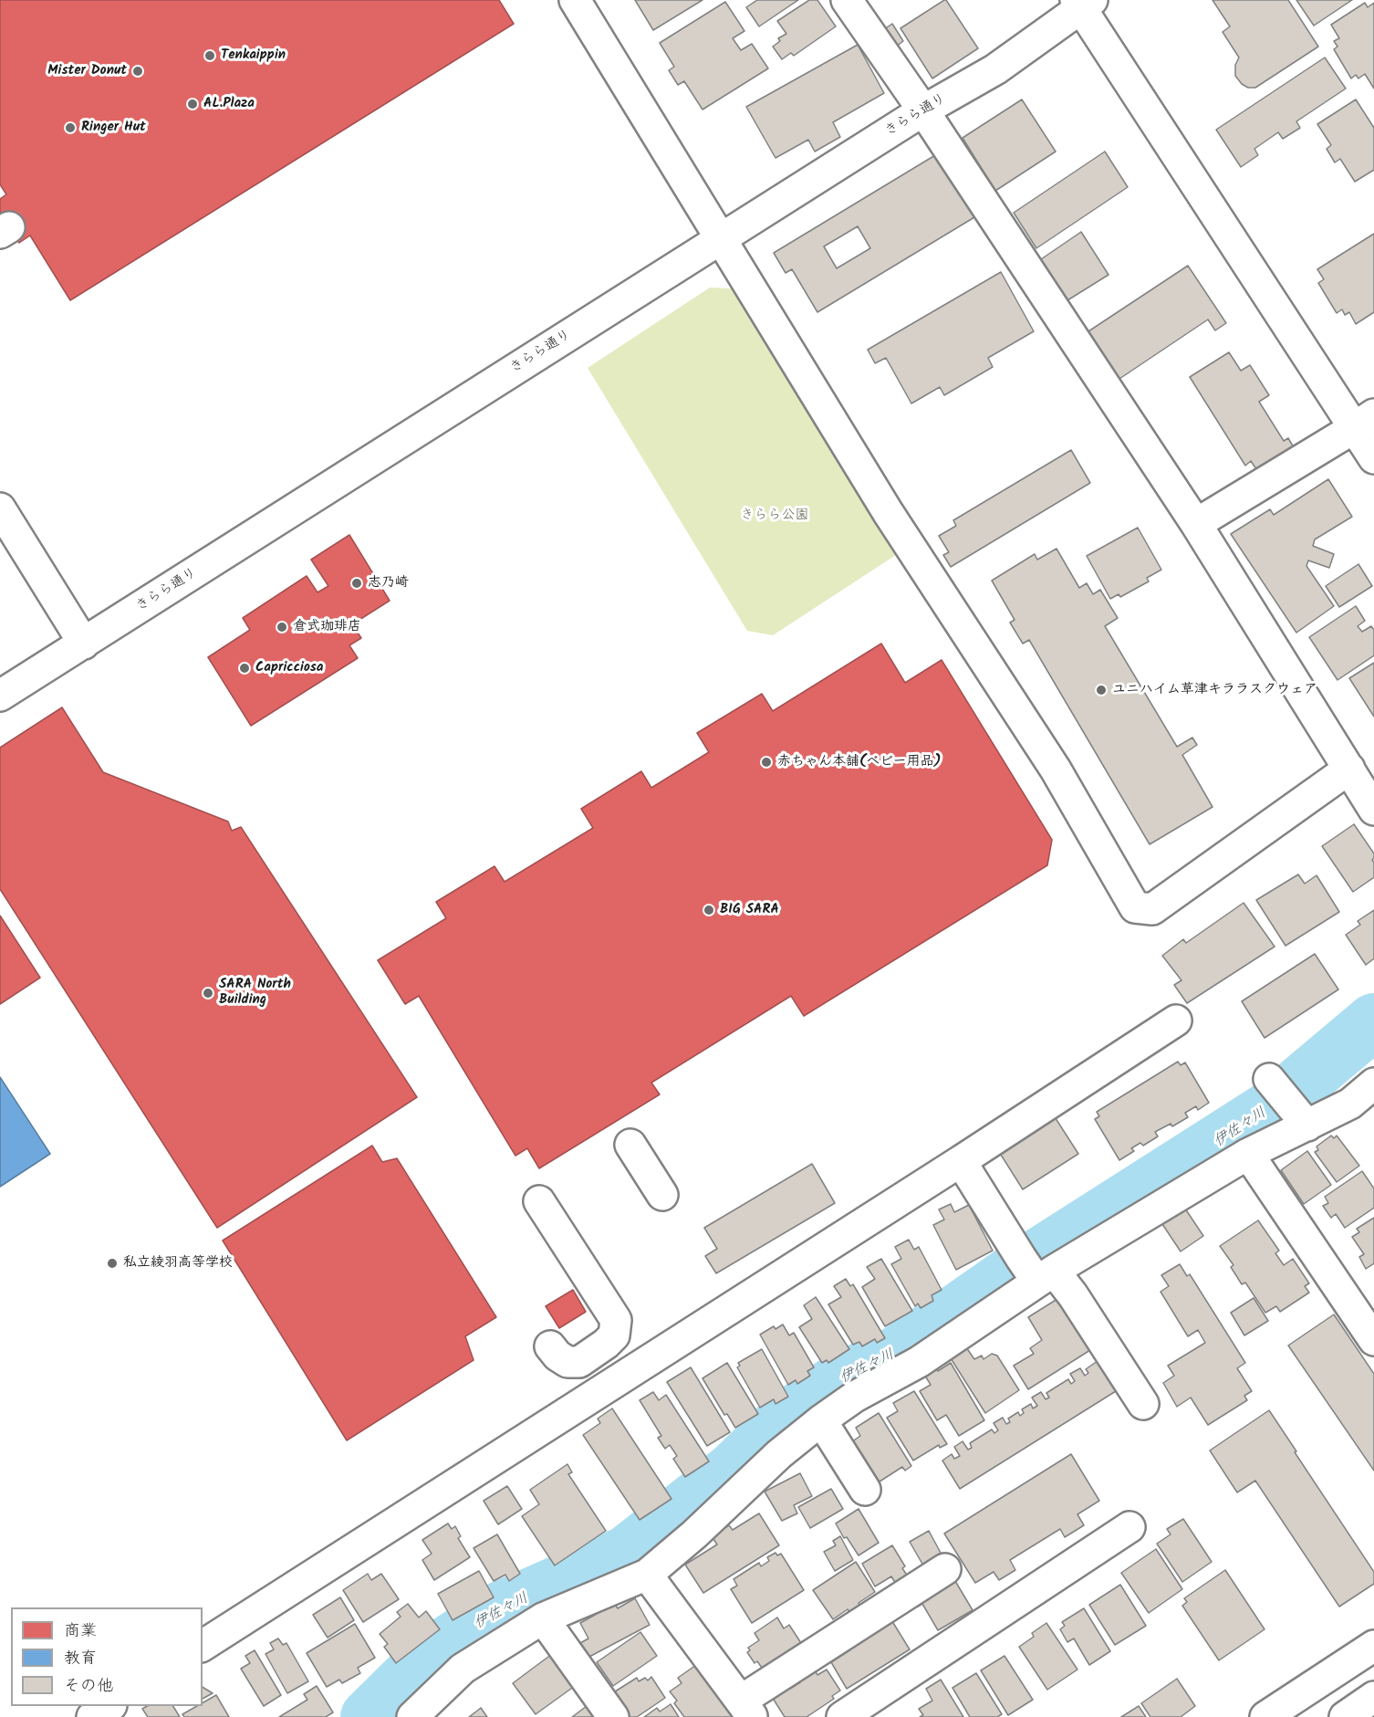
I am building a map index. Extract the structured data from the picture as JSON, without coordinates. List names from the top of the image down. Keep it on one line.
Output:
{"streets":{"street":["きらら通り"]},"water":["伊佐々川"],"parks":["きらら公園"],"places":["Tenkaippin","Mister Donut","AL.Plaza","Ringer Hut","志乃崎","倉式珈琲店","Capricciosa","ユニハイム草津キララスクウェア","赤ちゃん本舗(ベビー用品)","BIG SARA","SARA North Building","私立綾羽高等学校"],"legend":["商業","教育","その他"]}
